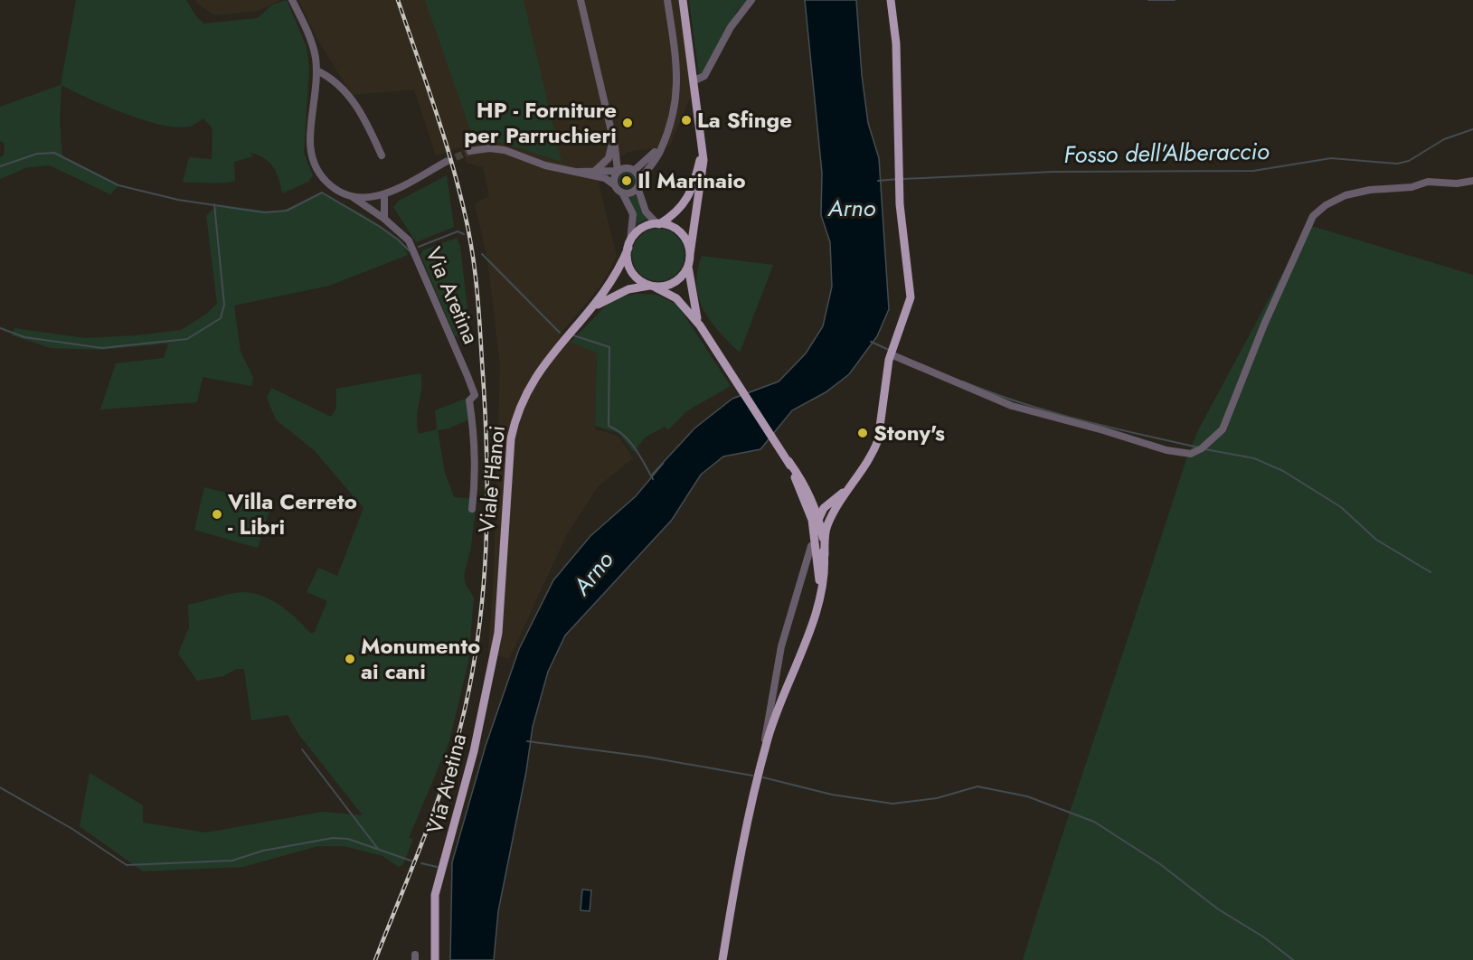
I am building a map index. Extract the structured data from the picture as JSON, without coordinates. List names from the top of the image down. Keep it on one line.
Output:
{"streets":{"main road":["Via Aretina","Viale Hanoi"]},"crossings":[["Via Aretina","Viale Hanoi"]],"water":["Fosso dell'Alberaccio","Arno"],"places":["La Sfinge","HP - Forniture per Parruchieri","Il Marinaio","Stony's","Villa Cerreto - Libri","Monumento ai cani"]}
